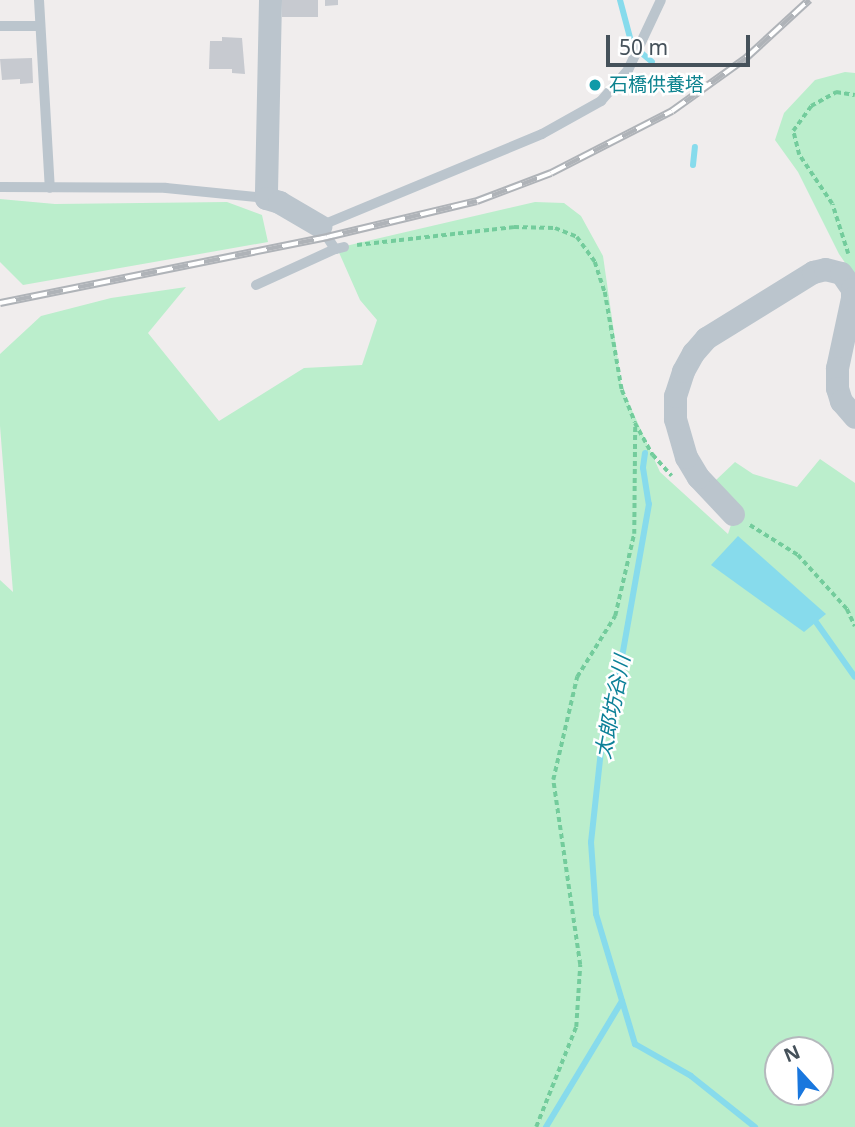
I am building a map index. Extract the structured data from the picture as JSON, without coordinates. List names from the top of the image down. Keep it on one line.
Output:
{"water":["太郎坊谷川"],"places":["石橋供養塔"],"scale_bar":"50 m","north":"top"}
